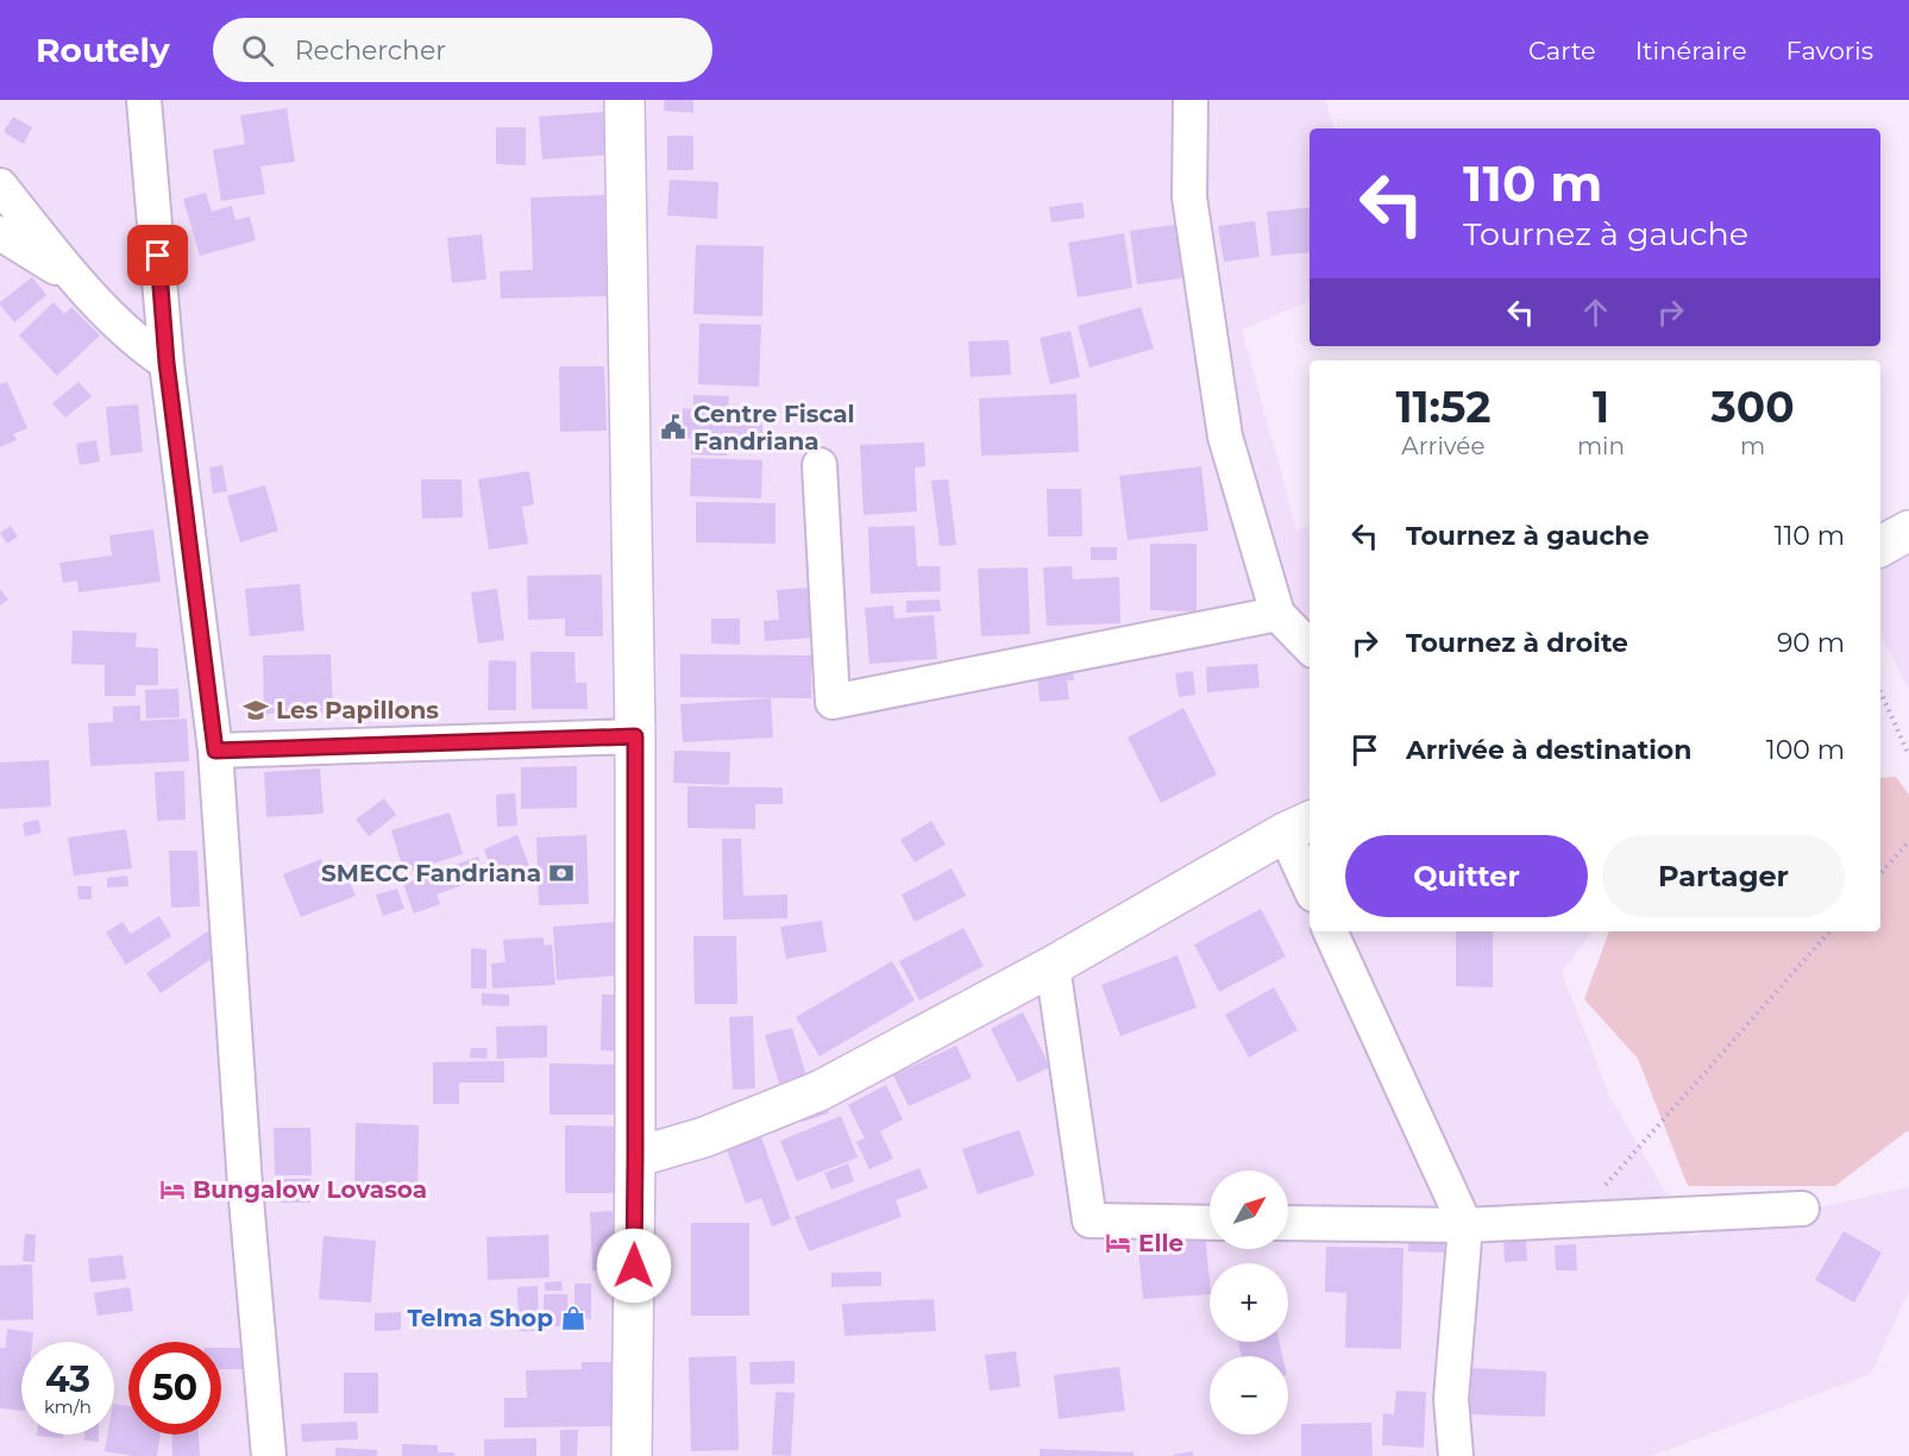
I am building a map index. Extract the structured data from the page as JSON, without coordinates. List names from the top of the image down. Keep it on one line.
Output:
{"places":{"public building":["Centre Fiscal Fandriana"],"school or university":["Les Papillons"],"bank":["SMECC Fandriana"],"hotel":["Bungalow Lovasoa","Elle"],"shop":["Telma Shop"]},"north":"top right","page":{"header":"Routely","search":"Rechercher","nav":["Carte","Itinéraire","Favoris"],"turn":["110 m","Tournez à gauche"],"eta":["11:52","Arrivée","1","min","300","m"],"list":[{"name":"Tournez à gauche","value":"110 m"},{"name":"Tournez à droite","value":"90 m"},{"name":"Arrivée à destination","value":"100 m"}],"buttons":["Quitter","Partager"],"map_buttons":["+","−"],"speed":"43 km/h","limit":"50"}}
